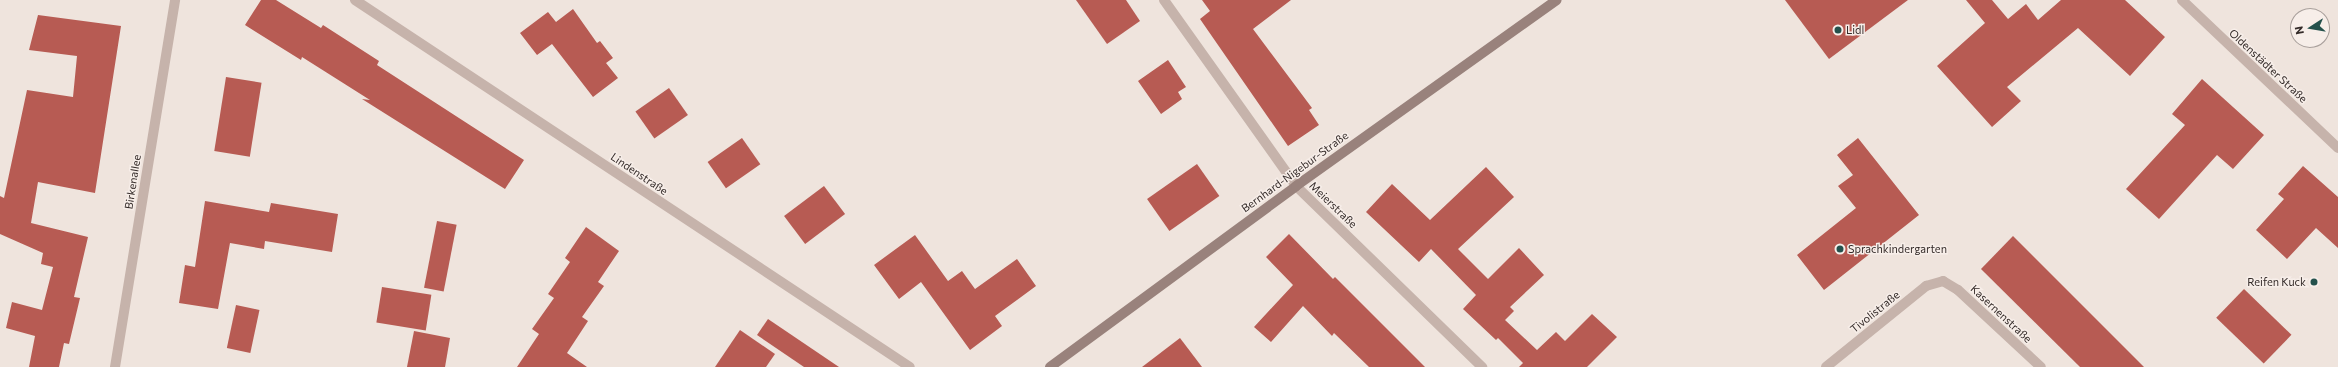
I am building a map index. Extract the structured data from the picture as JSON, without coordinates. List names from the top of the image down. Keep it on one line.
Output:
{"streets":{"main road":["Bernhard-Nigebur-Straße"],"street":["Oldenstädter Straße","Lindenstraße","Birkenallee","Meierstraße","Tivolistraße","Kasernenstraße"]},"crossings":[["Bernhard-Nigebur-Straße","Meierstraße"],["Tivolistraße","Kasernenstraße"]],"places":["Lidl","Sprachkindergarten","Reifen Kuck"],"north":"left"}
